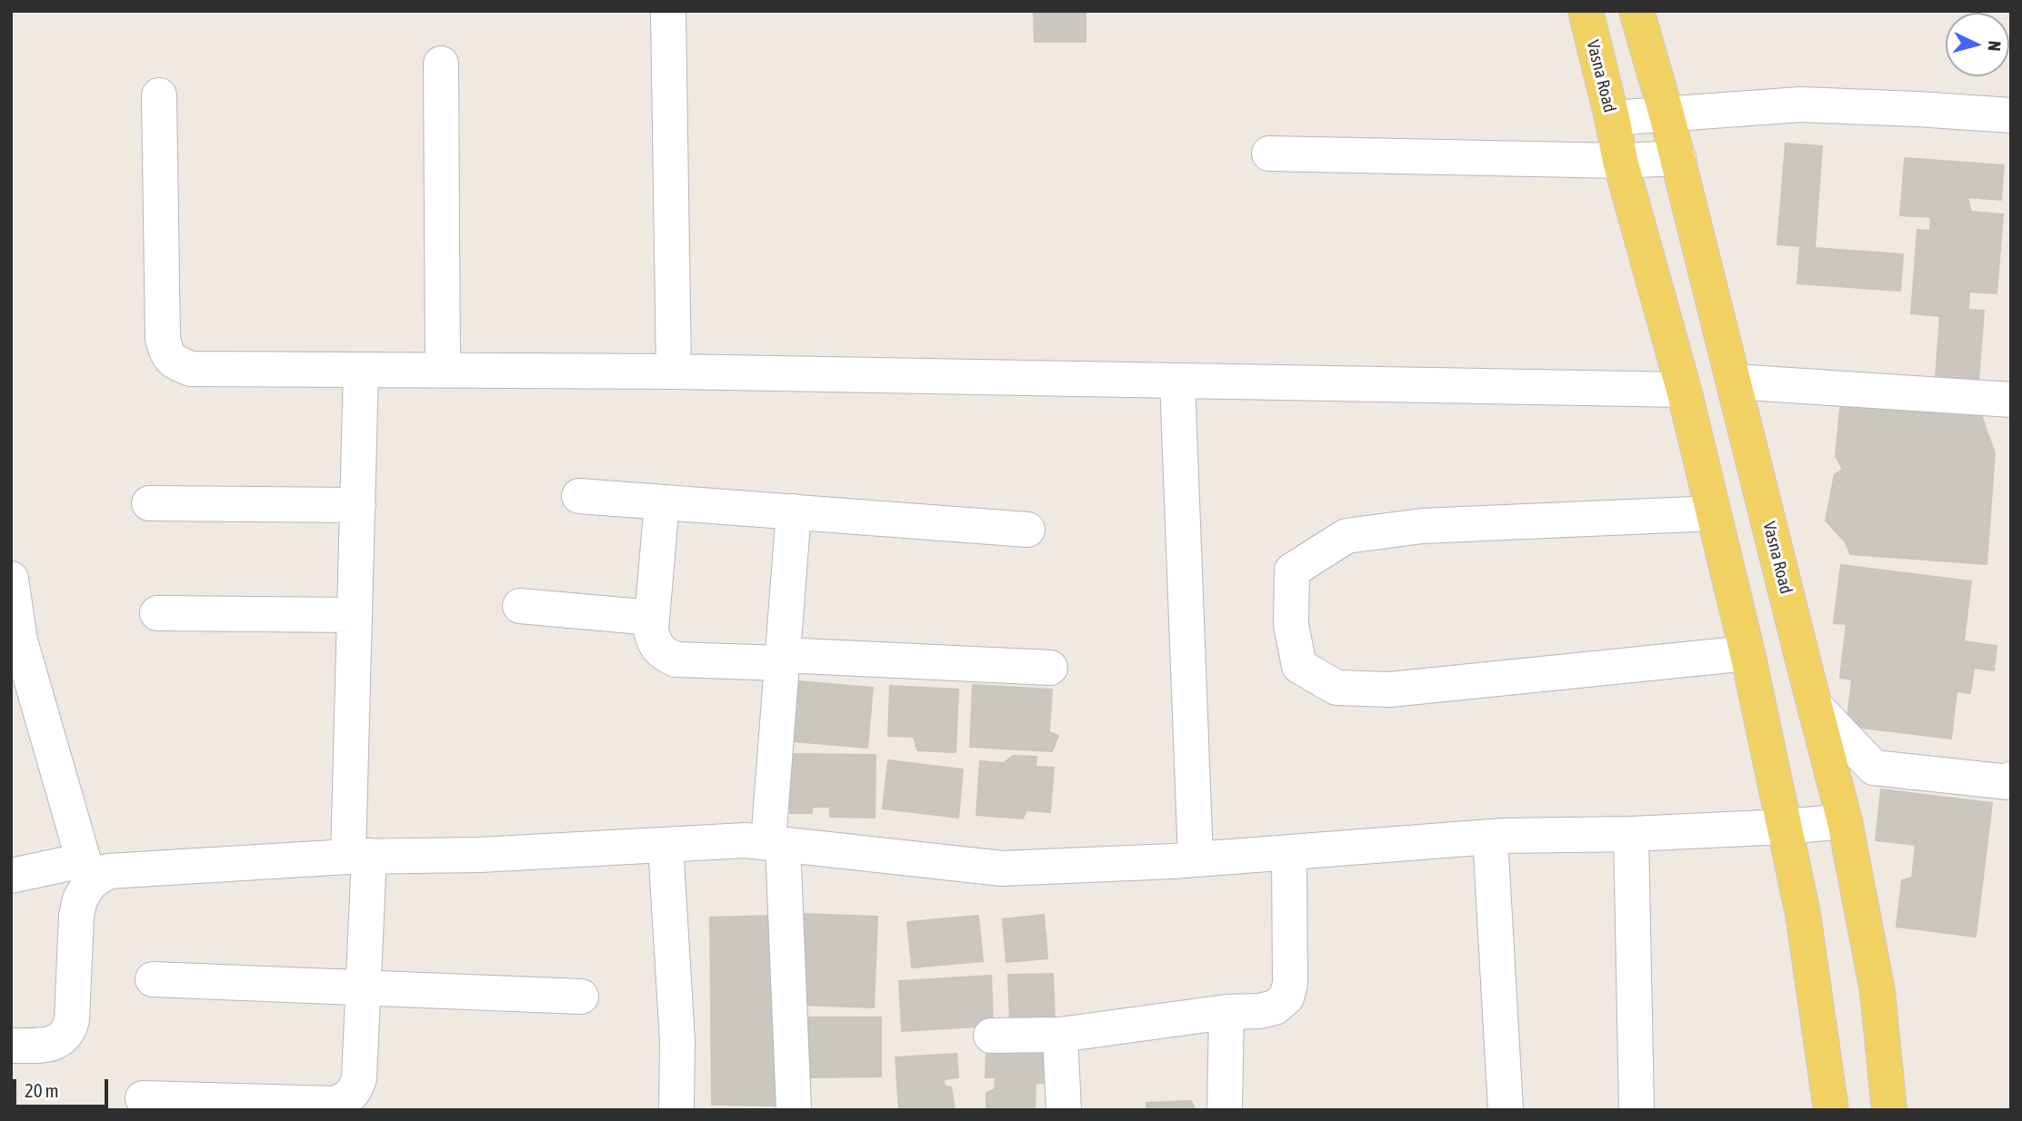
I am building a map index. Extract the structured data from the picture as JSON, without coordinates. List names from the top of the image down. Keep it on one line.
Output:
{"streets":{"main road":["Vasna Road"]},"scale_bar":"20 m","north":"right"}
